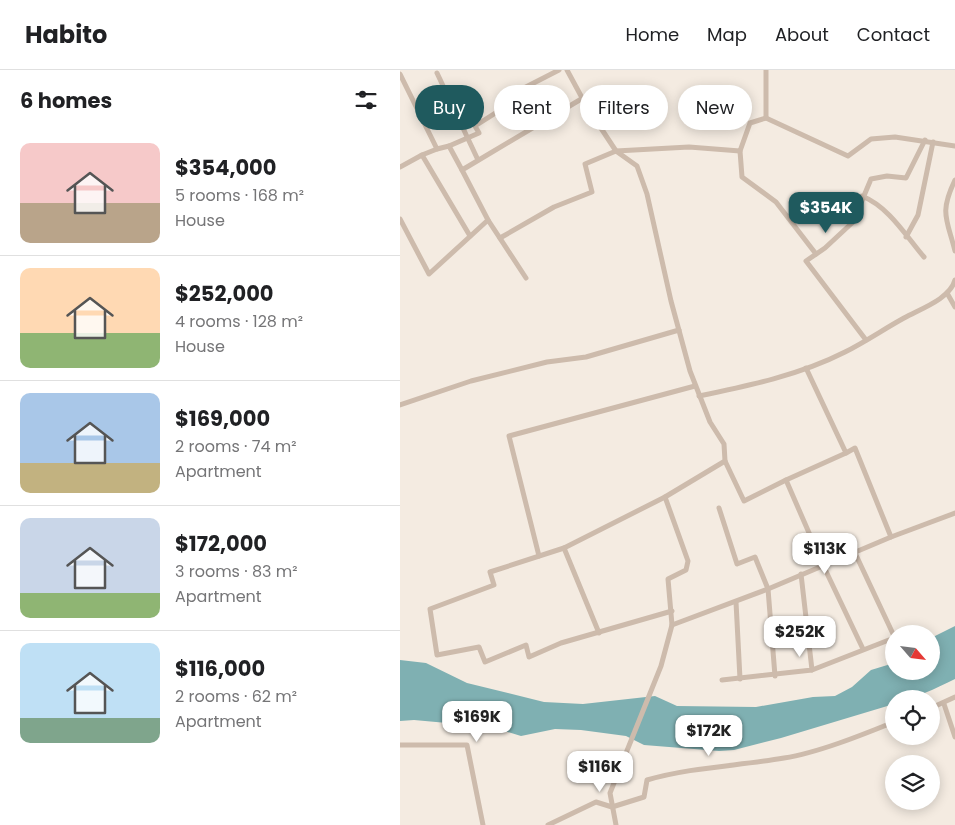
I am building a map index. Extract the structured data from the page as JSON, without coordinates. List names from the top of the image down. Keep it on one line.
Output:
{"north":"bottom right","page":{"header":"Habito","nav":["Home","Map","About","Contact"],"heading":"6 homes","chip":["Buy","Rent","Filters","New"],"list":[{"name":"$354,000","note":"5 rooms · 168 m² · House"},{"name":"$252,000","note":"4 rooms · 128 m² · House"},{"name":"$169,000","note":"2 rooms · 74 m² · Apartment"},{"name":"$172,000","note":"3 rooms · 83 m² · Apartment"},{"name":"$116,000","note":"2 rooms · 62 m² · Apartment"}],"price":["$354K","$113K","$252K","$169K","$172K","$116K"]}}
